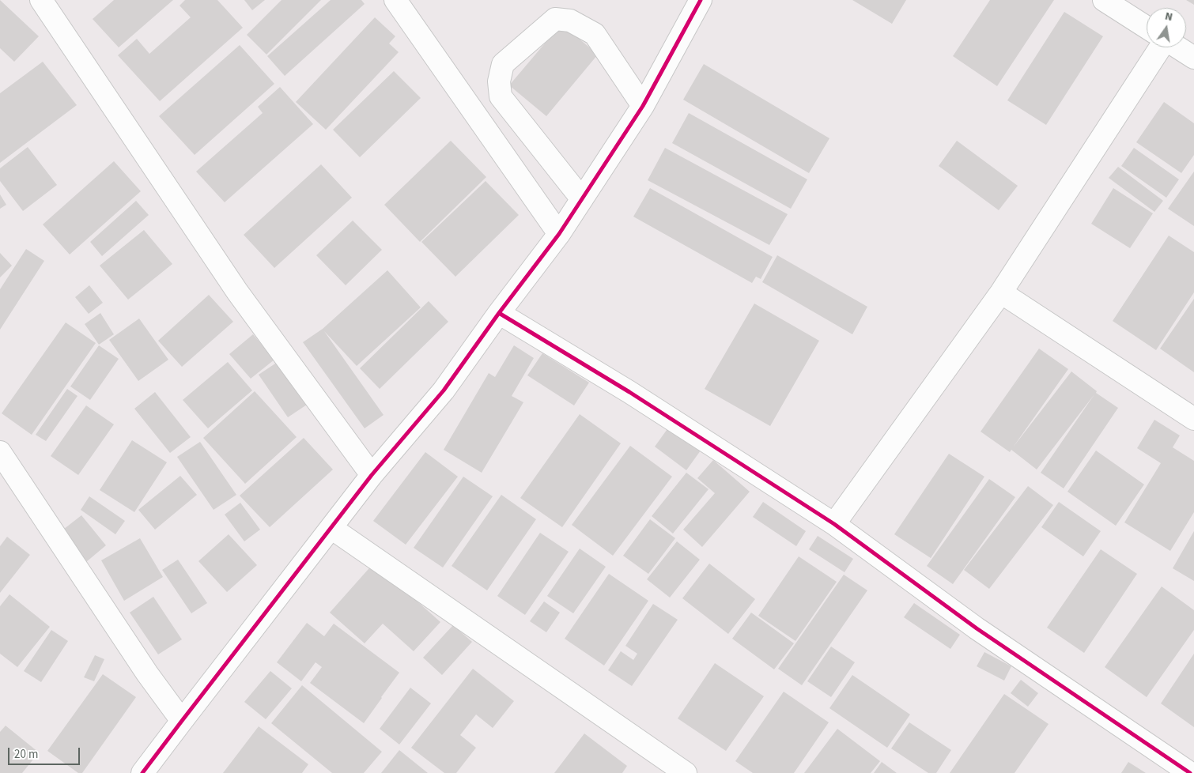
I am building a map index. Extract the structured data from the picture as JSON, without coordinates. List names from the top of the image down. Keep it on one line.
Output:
{"scale_bar":"20 m","north":"top"}
